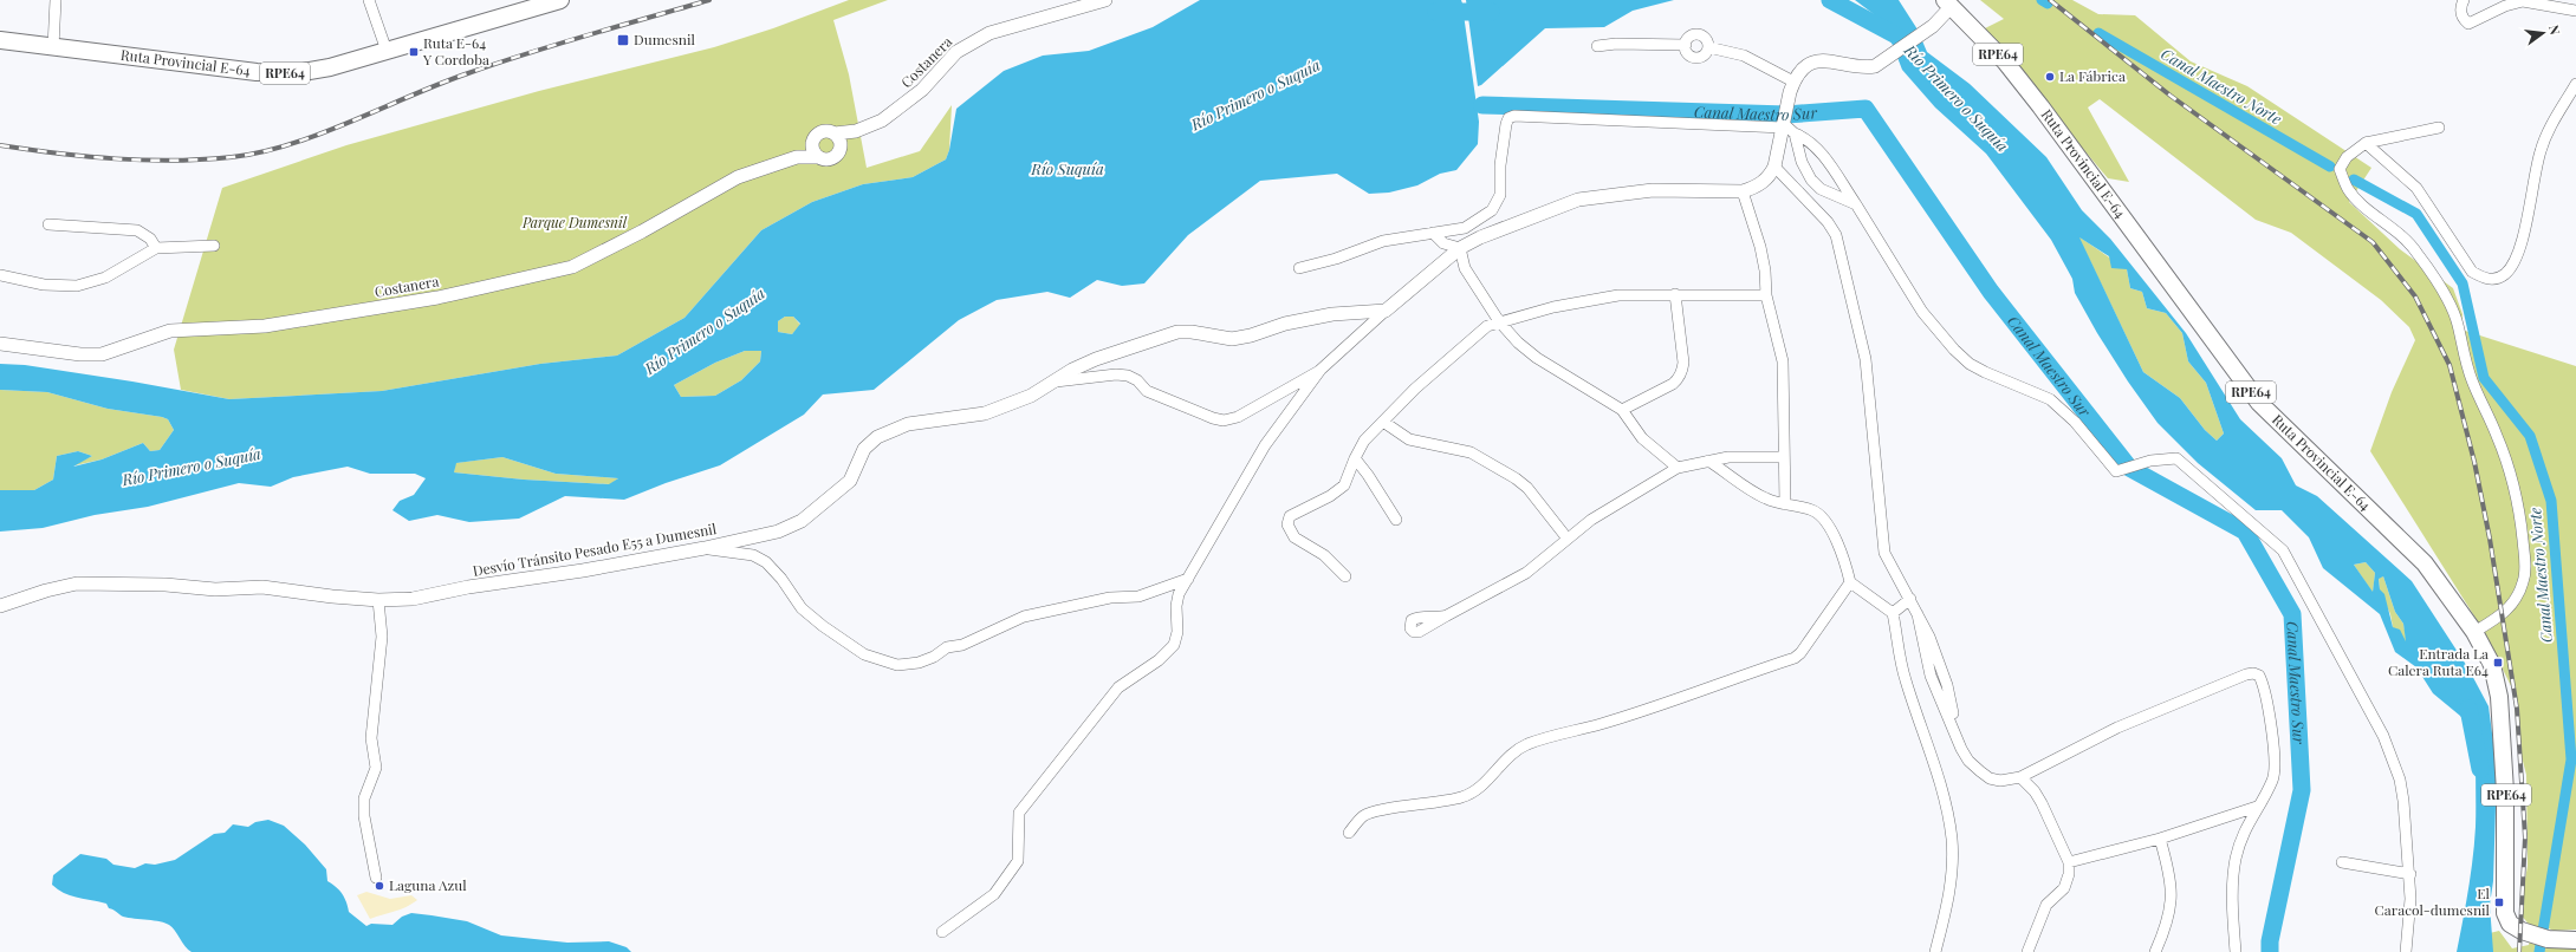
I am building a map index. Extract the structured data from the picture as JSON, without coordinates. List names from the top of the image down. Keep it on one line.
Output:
{"streets":{"main road":["RPE64","Ruta Provincial E-64"],"street":["Costanera","Desvío Tránsito Pesado E55 a Dumesnil"]},"water":["Canal Maestro Norte","Río Primero o Suquía","Canal Maestro Sur","Río Suquía"],"parks":["Parque Dumesnil"],"places":{"transit":["Dumesnil","Ruta E-64 Y Cordoba","Entrada La Calera Ruta E64","El Caracol-dumesnil"],"other":["La Fábrica","Laguna Azul"]},"north":"right"}
